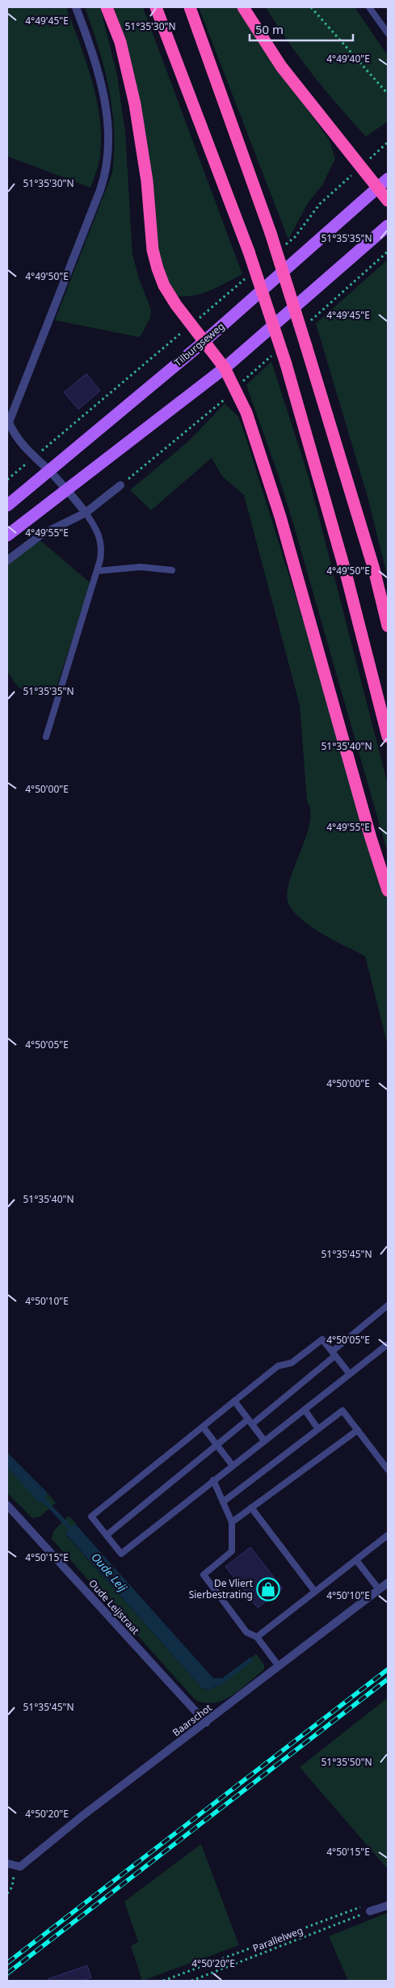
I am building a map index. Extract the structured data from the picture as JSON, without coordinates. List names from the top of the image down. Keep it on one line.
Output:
{"streets":{"main road":["Tilburgseweg"],"street":["Oude Leijstraat","Baarschot"],"path":["Parallelweg"]},"crossings":[["Oude Leijstraat","Baarschot"]],"water":["Oude Leij"],"places":{"shop":["De Vliert Sierbestrating"]},"scale_bar":"50 m","coordinates":["4°49'45\"E","51°35'30\"N","4°49'40\"E","51°35'35\"N","4°49'50\"E","4°49'55\"E","51°35'40\"N","4°50'00\"E","4°50'05\"E","51°35'45\"N","4°50'10\"E","4°50'15\"E","51°35'50\"N","4°50'20\"E"]}
